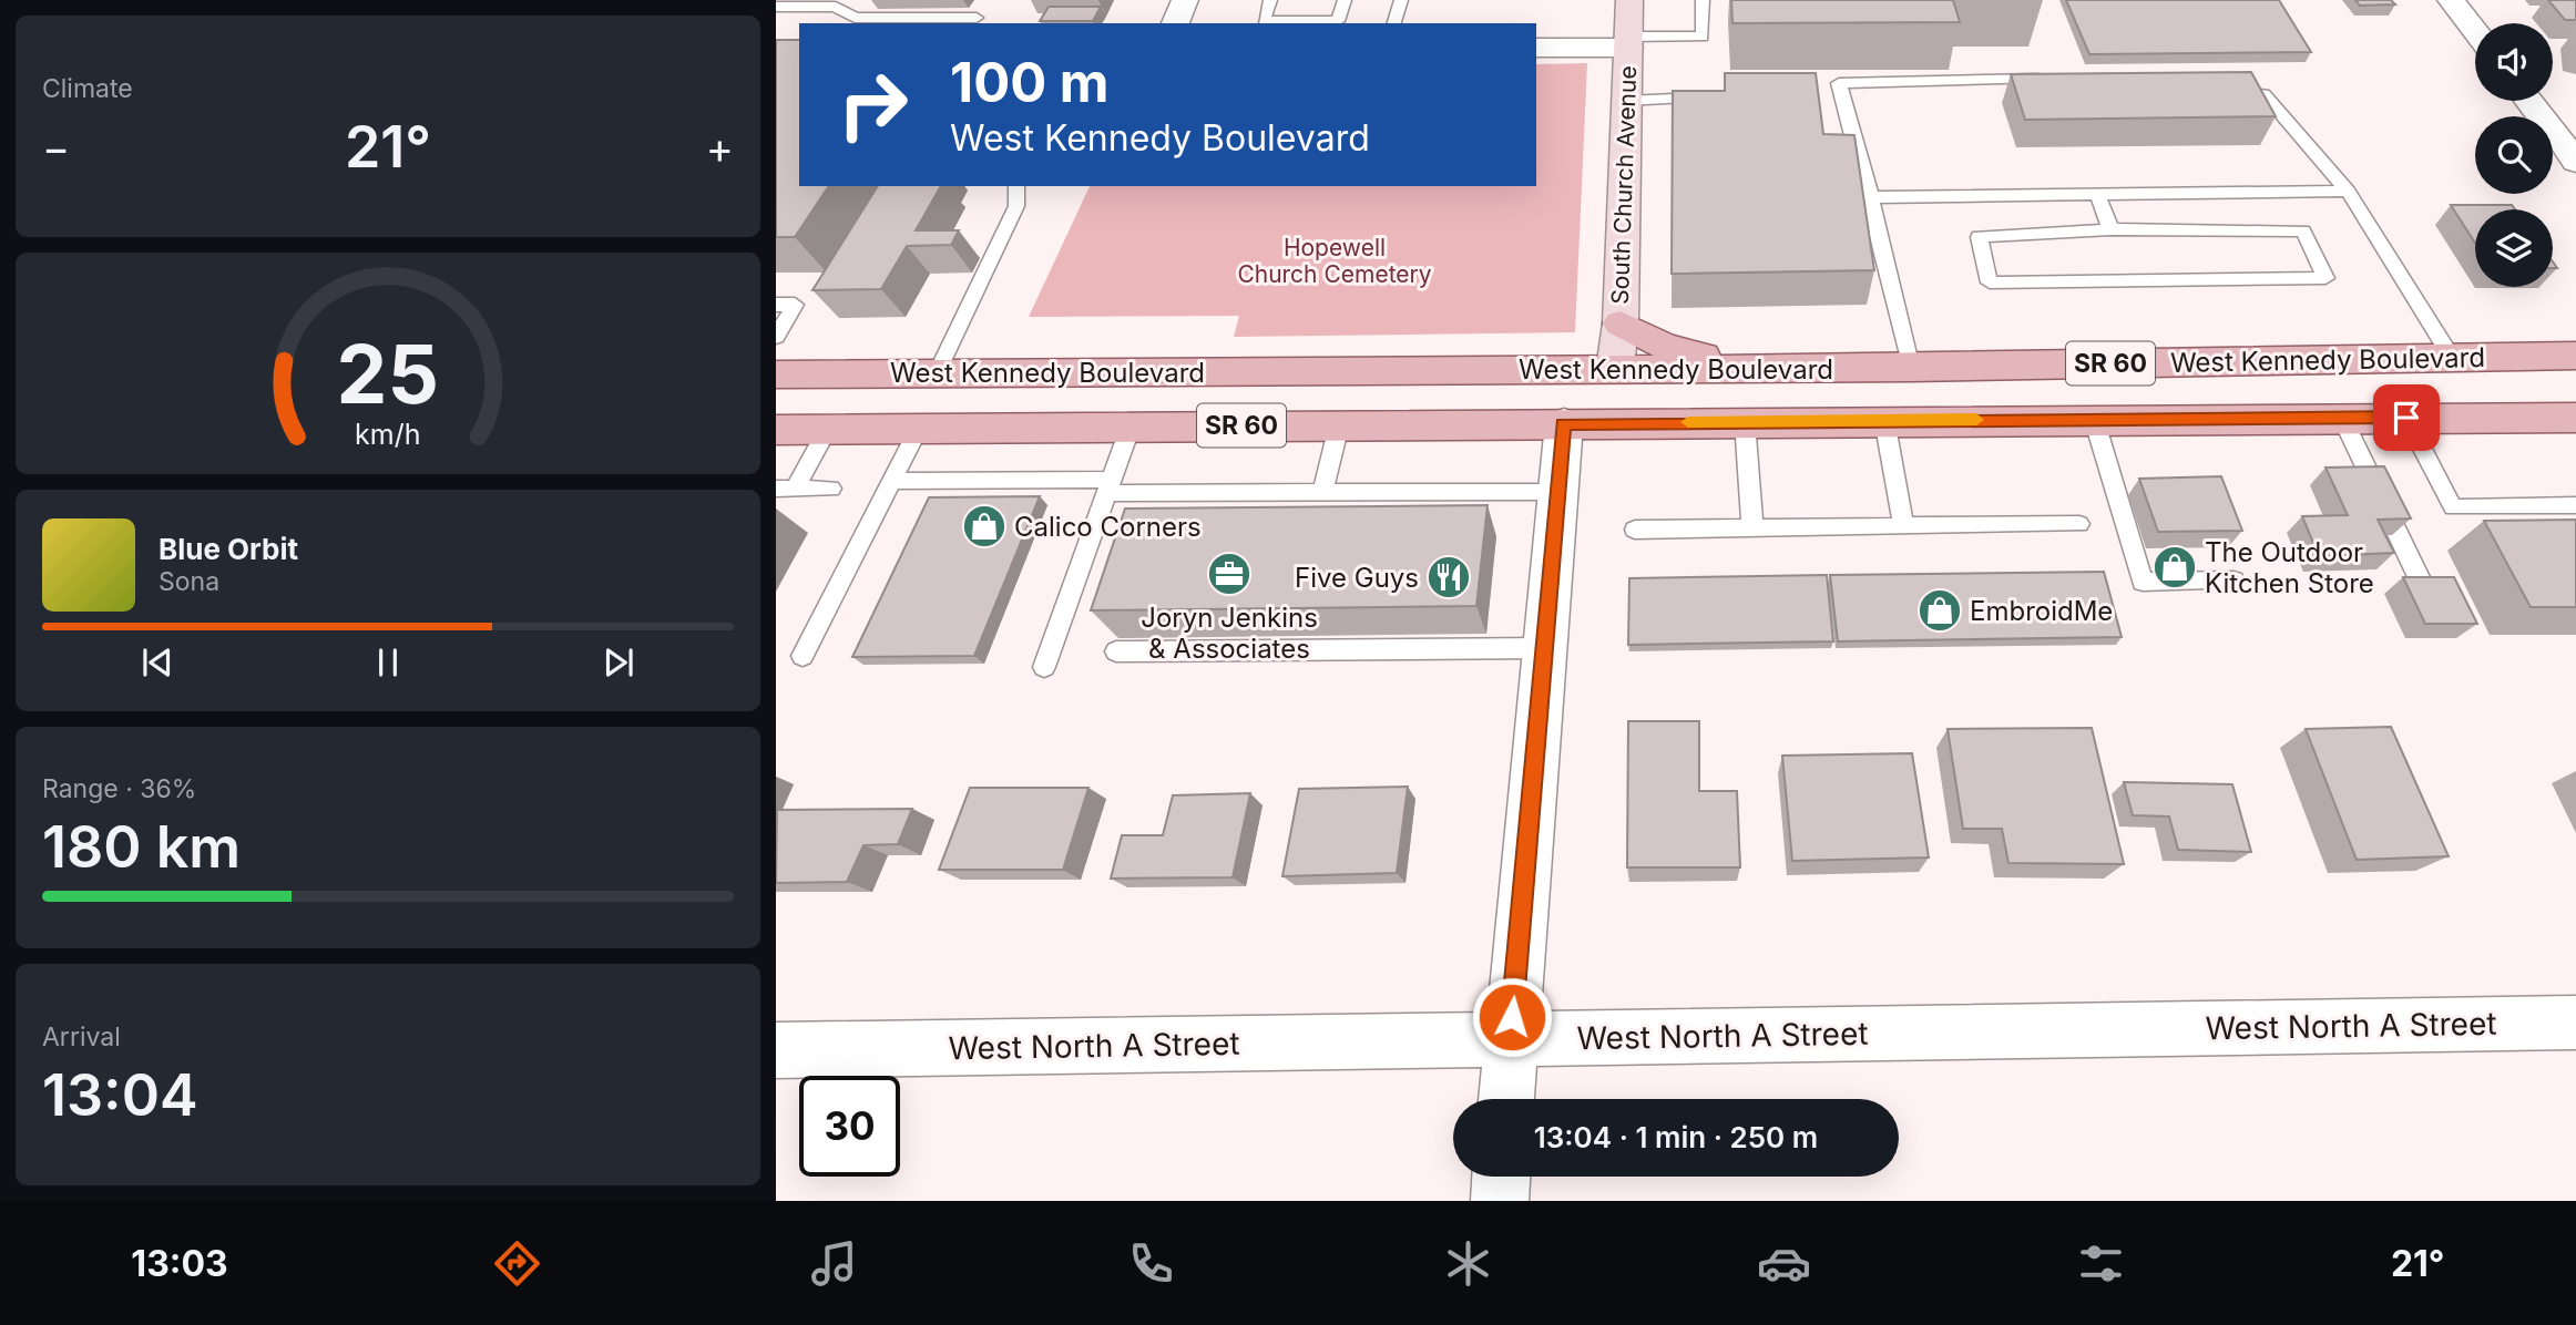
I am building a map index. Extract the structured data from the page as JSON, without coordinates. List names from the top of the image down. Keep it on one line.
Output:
{"streets":{"main road":["West Kennedy Boulevard","SR 60"],"street":["South Church Avenue","West North A Street"]},"crossings":[["South Church Avenue","West Kennedy Boulevard"]],"parks":["Hopewell Church Cemetery"],"places":{"shop":["Calico Corners","The Outdoor Kitchen Store","EmbroidMe"],"office":["Joryn Jenkins & Associates"],"restaurant":["Five Guys"]},"page":{"tile":["Climate",["Range · 36%","180 km"],["Arrival","13:04"]],"turn":["100 m","West Kennedy Boulevard"],"heat":["−","21°","+"],"song":["Blue Orbit","Sona"],"limit":"30","trip":"13:04 · 1 min · 250 m","tabs":["13:03","21°"],"gauge":["25","km/h"]}}
